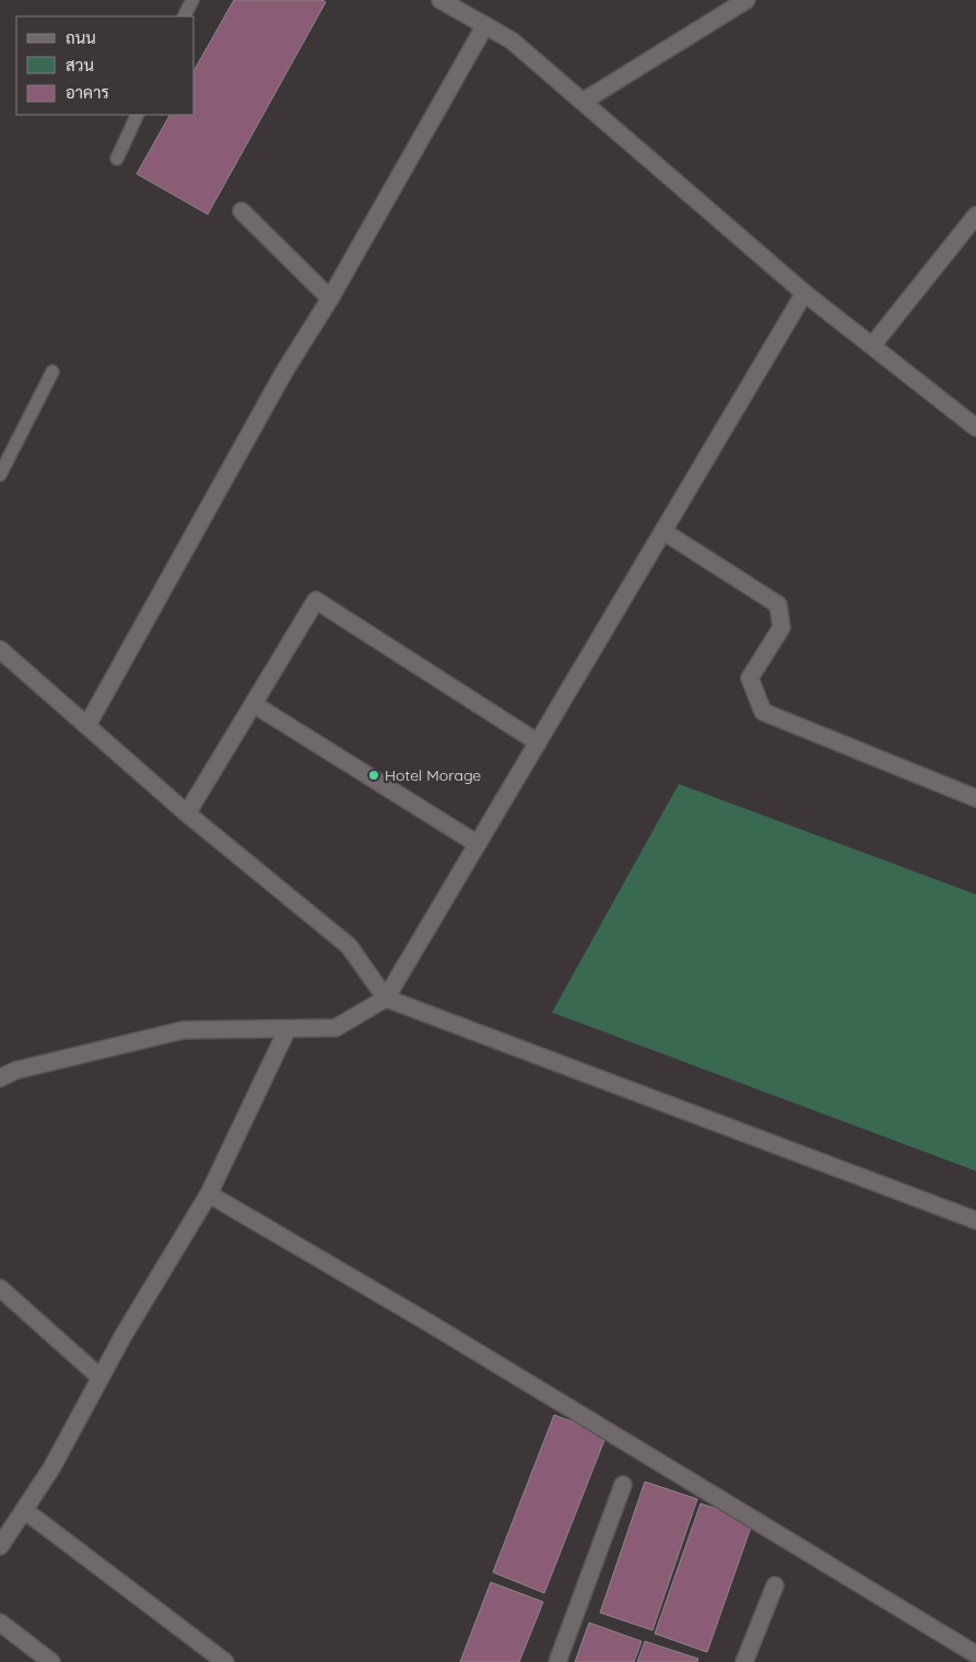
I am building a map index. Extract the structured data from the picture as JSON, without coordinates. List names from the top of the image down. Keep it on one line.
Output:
{"places":["Hotel Morage"],"legend":["ถนน","สวน","อาคาร"]}
